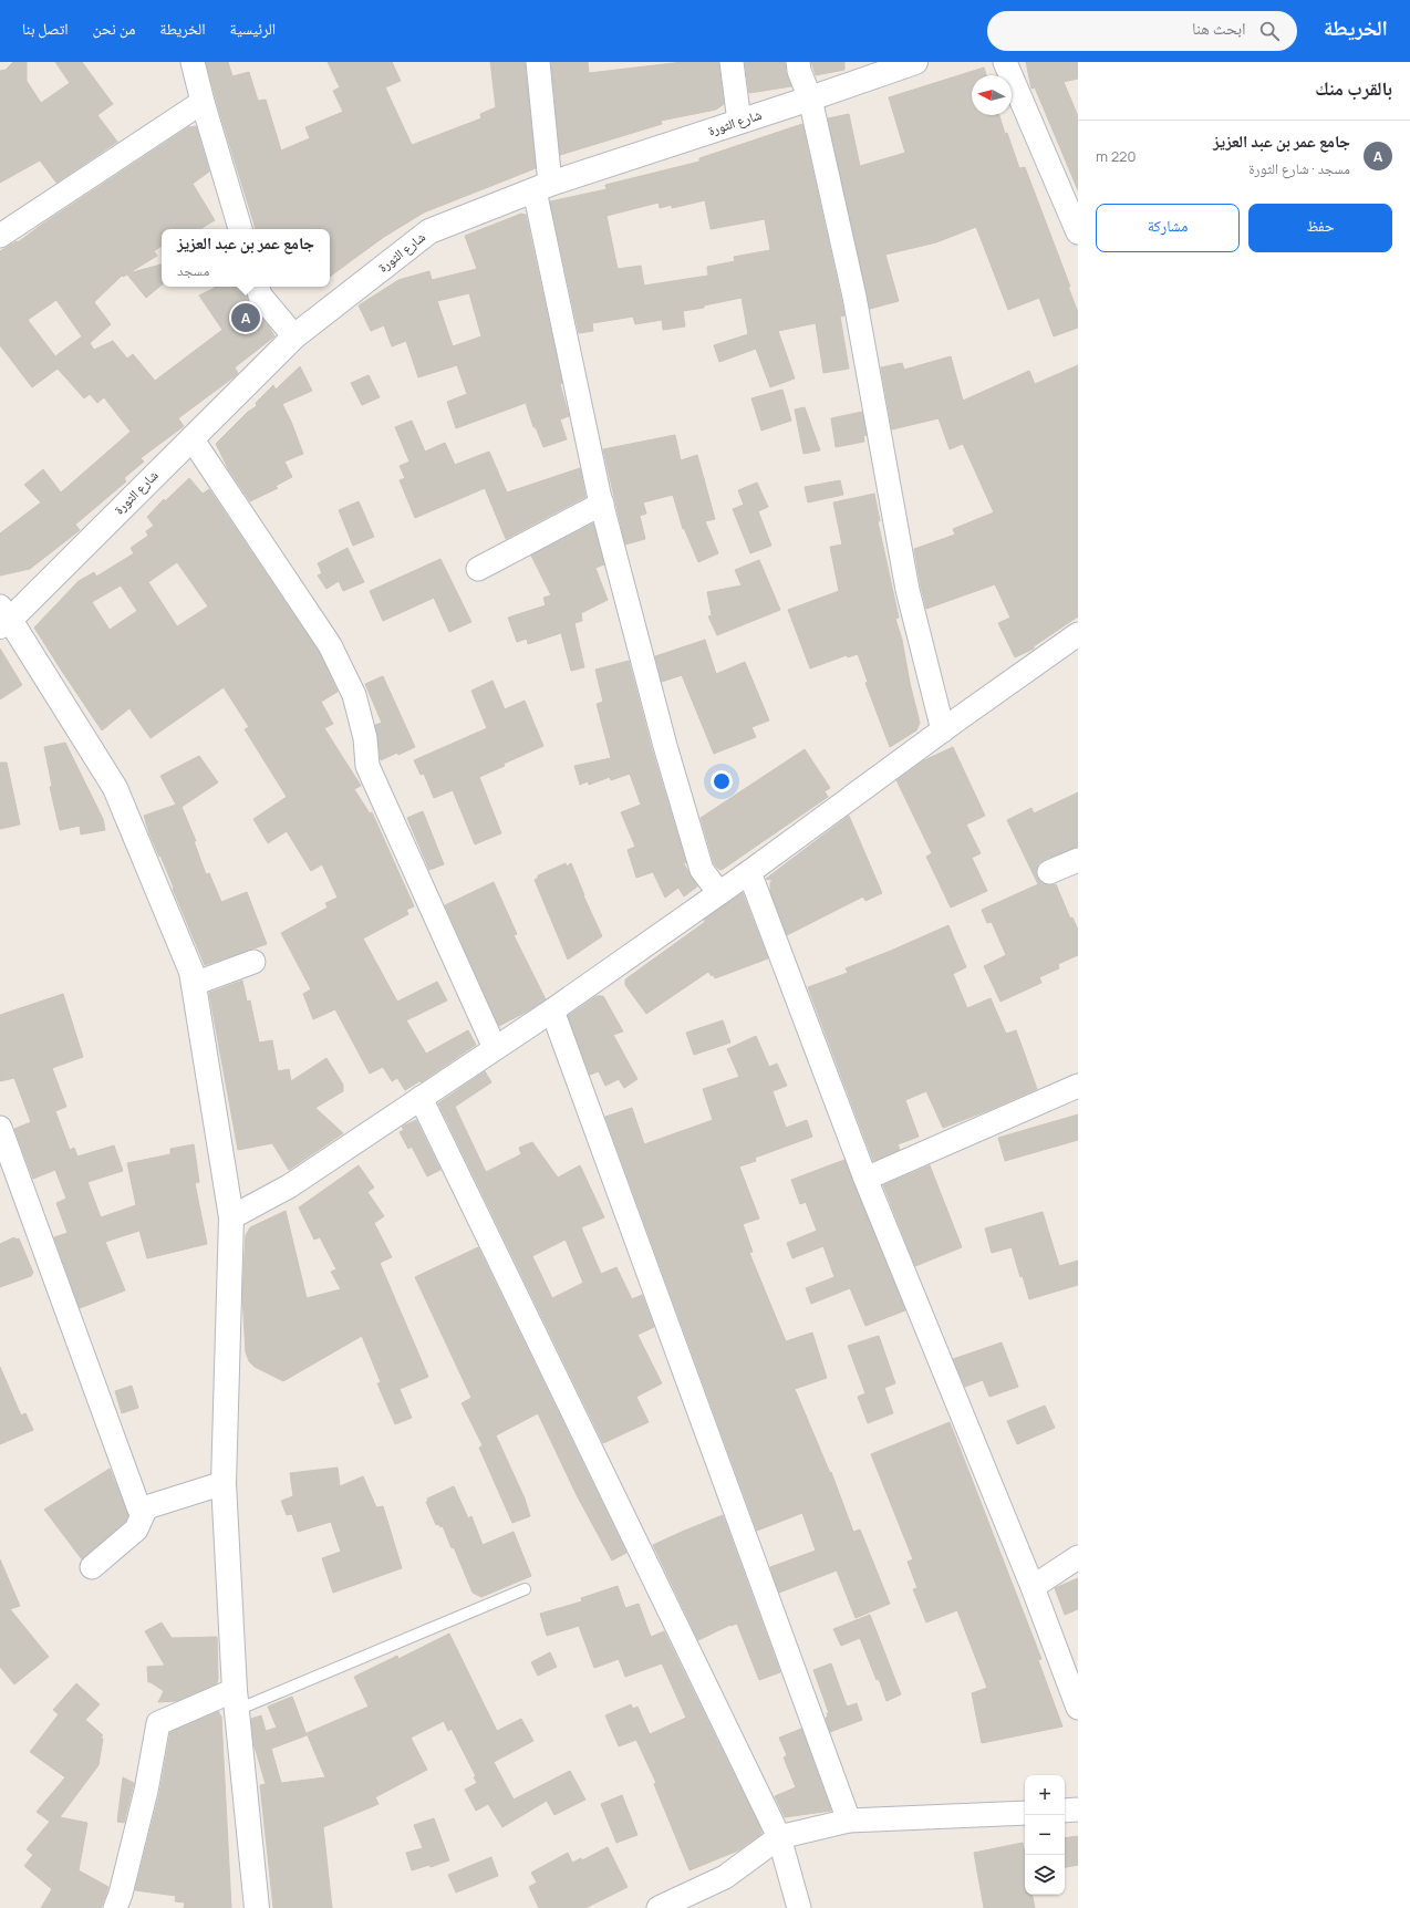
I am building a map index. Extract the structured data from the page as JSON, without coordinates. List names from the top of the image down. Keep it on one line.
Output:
{"streets":{"street":["شارع الثورة"]},"north":"left","page":{"header":"الخريطة","search":"ابحث هنا","nav":["الرئيسية","الخريطة","من نحن","اتصل بنا"],"heading":"بالقرب منك","list":[{"mark":"A","name":"جامع عمر بن عبد العزيز","note":"مسجد · شارع الثورة","value":"220 m"}],"buttons":["حفظ","مشاركة"],"popup":["جامع عمر بن عبد العزيز","مسجد"],"pins":"A","map_buttons":["+","−"]}}
